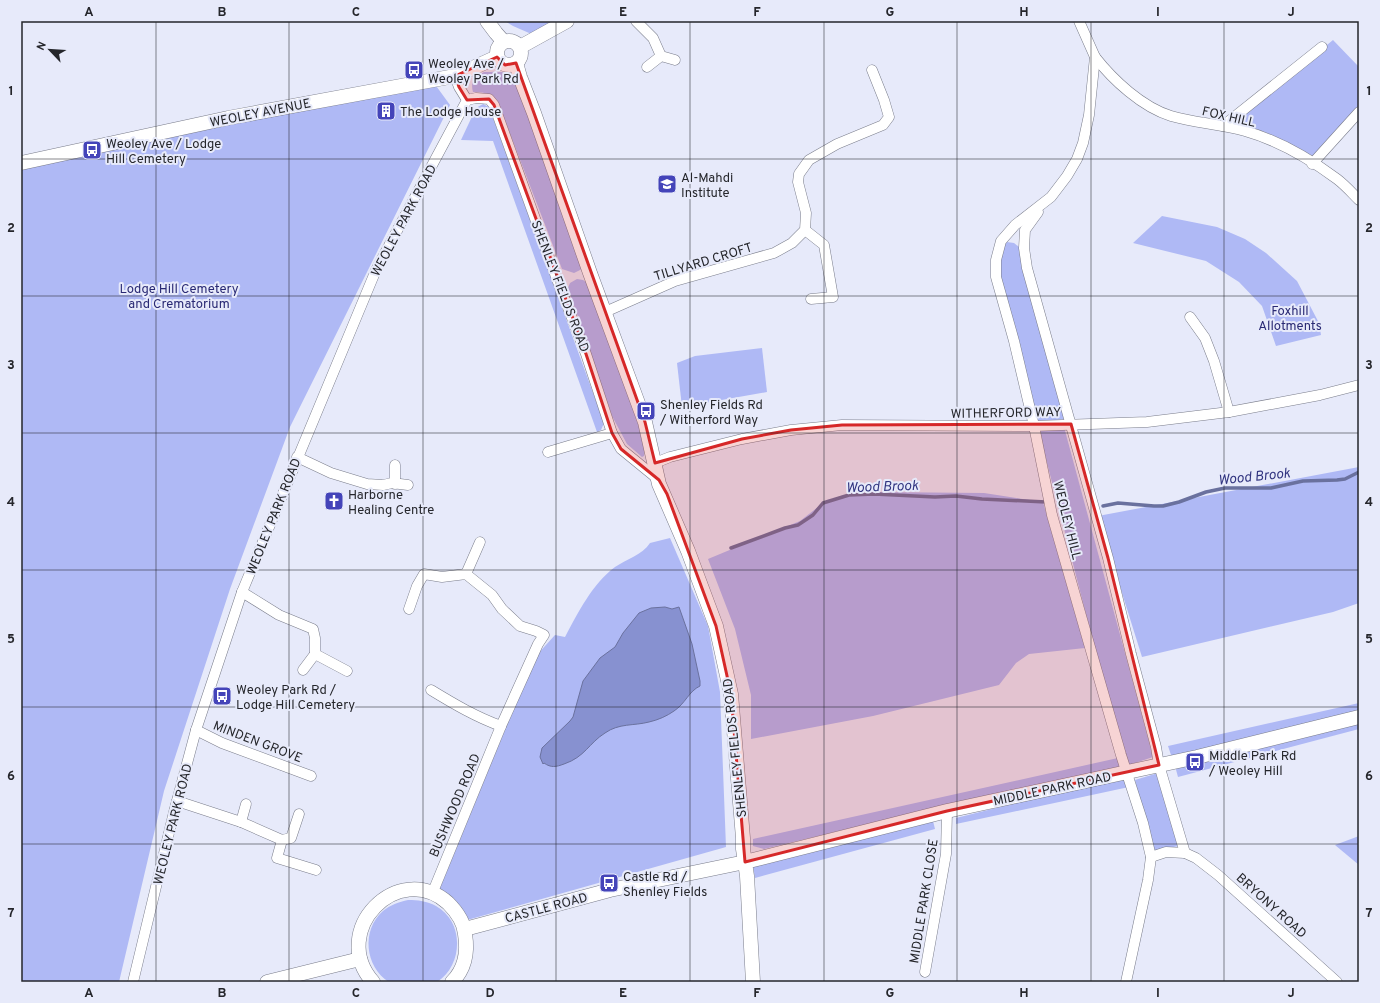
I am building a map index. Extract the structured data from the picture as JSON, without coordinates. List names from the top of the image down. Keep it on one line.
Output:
{"streets":{"street":["WEOLEY AVENUE","FOX HILL","WEOLEY PARK ROAD","TILLYARD CROFT","SHENLEY FIELDS ROAD","WITHERFORD WAY","WEOLEY HILL","MINDEN GROVE","MIDDLE PARK ROAD","BUSHWOOD ROAD","MIDDLE PARK CLOSE","BRYONY ROAD","CASTLE ROAD"]},"crossings":[["WEOLEY AVENUE","SHENLEY FIELDS ROAD"],["FOX HILL","WEOLEY HILL"],["WEOLEY PARK ROAD","SHENLEY FIELDS ROAD"],["WEOLEY PARK ROAD","MINDEN GROVE"],["TILLYARD CROFT","SHENLEY FIELDS ROAD"],["SHENLEY FIELDS ROAD","WITHERFORD WAY"],["SHENLEY FIELDS ROAD","MIDDLE PARK ROAD"],["SHENLEY FIELDS ROAD","CASTLE ROAD"],["WITHERFORD WAY","WEOLEY HILL"],["WEOLEY HILL","MIDDLE PARK ROAD"],["WEOLEY HILL","BRYONY ROAD"],["MIDDLE PARK ROAD","MIDDLE PARK CLOSE"],["MIDDLE PARK ROAD","CASTLE ROAD"]],"water":["Wood Brook"],"parks":["Lodge Hill Cemetery and Crematorium","Foxhill Allotments"],"places":{"bus stop":["Weoley Ave / Weoley Park Rd","Weoley Ave / Lodge Hill Cemetery","Shenley Fields Rd / Witherford Way","Weoley Park Rd / Lodge Hill Cemetery","Middle Park Rd / Weoley Hill","Castle Rd / Shenley Fields"],"building":["The Lodge House"],"school or university":["Al-Mahdi Institute"],"church":["Harborne Healing Centre"]},"north":"top left","grid":{"columns":["A","B","C","D","E","F","G","H","I","J"],"rows":["1","2","3","4","5","6","7"]}}
